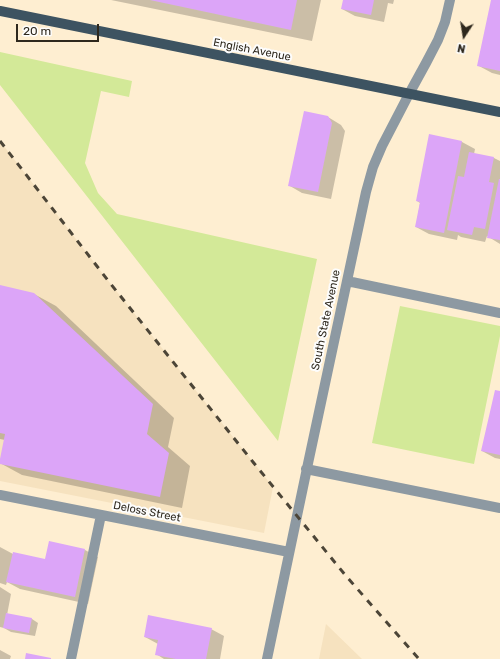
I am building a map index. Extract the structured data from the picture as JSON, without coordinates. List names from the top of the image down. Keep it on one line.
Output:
{"streets":{"main road":["English Avenue"],"street":["South State Avenue","Deloss Street"]},"crossings":[["English Avenue","South State Avenue"],["South State Avenue","Deloss Street"]],"scale_bar":"20 m","north":"bottom"}
